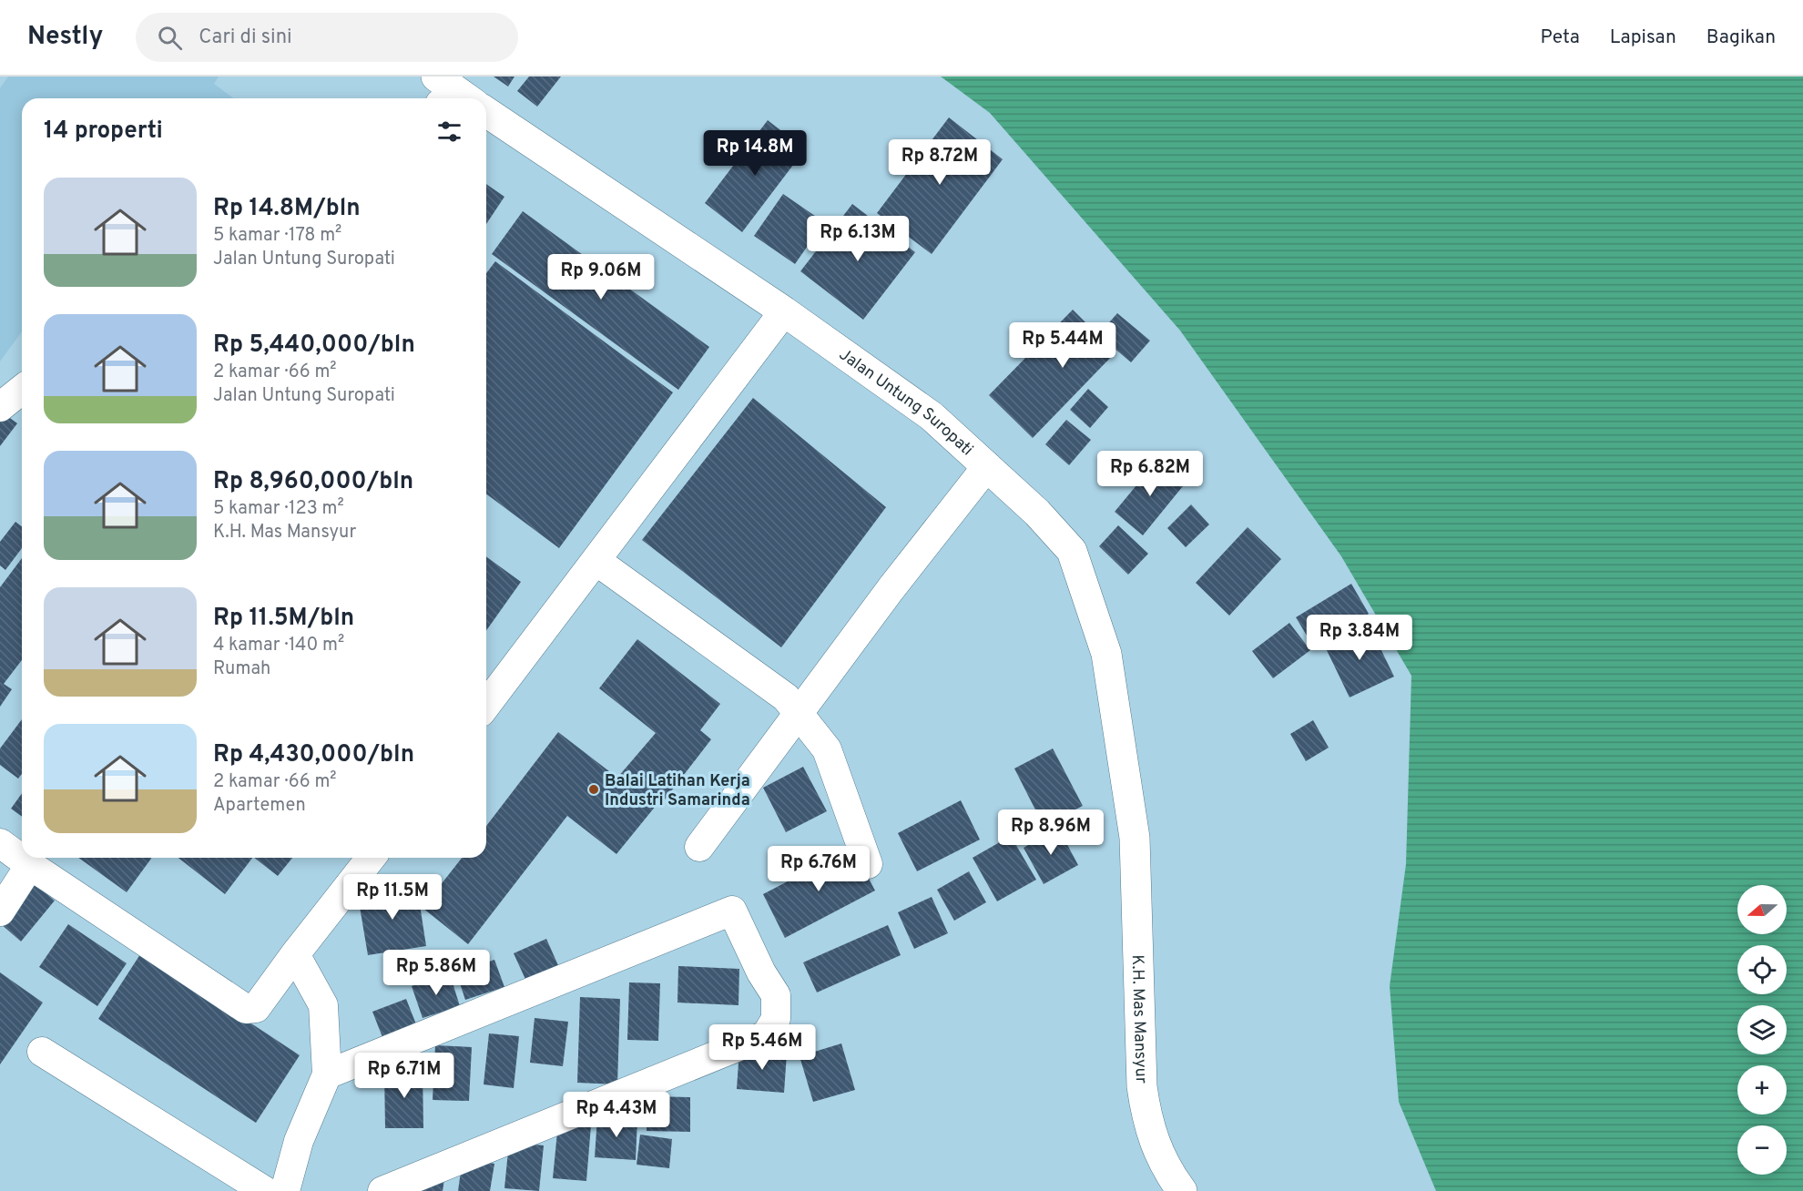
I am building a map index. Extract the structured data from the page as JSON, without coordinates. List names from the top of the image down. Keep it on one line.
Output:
{"streets":{"main road":["Jalan Untung Suropati","K.H. Mas Mansyur"]},"crossings":[["Jalan Untung Suropati","K.H. Mas Mansyur"]],"places":["Balai Latihan Kerja Industri Samarinda"],"north":"left","page":{"header":"Nestly","search":"Cari di sini","nav":["Peta","Lapisan","Bagikan"],"heading":"14 properti","price":["Rp 14.8M","Rp 8.72M","Rp 6.13M","Rp 9.06M","Rp 5.44M","Rp 6.82M","Rp 3.84M","Rp 8.96M","Rp 6.76M","Rp 11.5M","Rp 5.86M","Rp 5.46M","Rp 6.71M","Rp 4.43M"],"list":[{"name":"Rp 14.8M/bln","note":"5 kamar · 178 m² · Jalan Untung Suropati"},{"name":"Rp 5,440,000/bln","note":"2 kamar · 66 m² · Jalan Untung Suropati"},{"name":"Rp 8,960,000/bln","note":"5 kamar · 123 m² · K.H. Mas Mansyur"},{"name":"Rp 11.5M/bln","note":"4 kamar · 140 m² · Rumah"},{"name":"Rp 4,430,000/bln","note":"2 kamar · 66 m² · Apartemen"}],"map_buttons":["+","−"]}}
